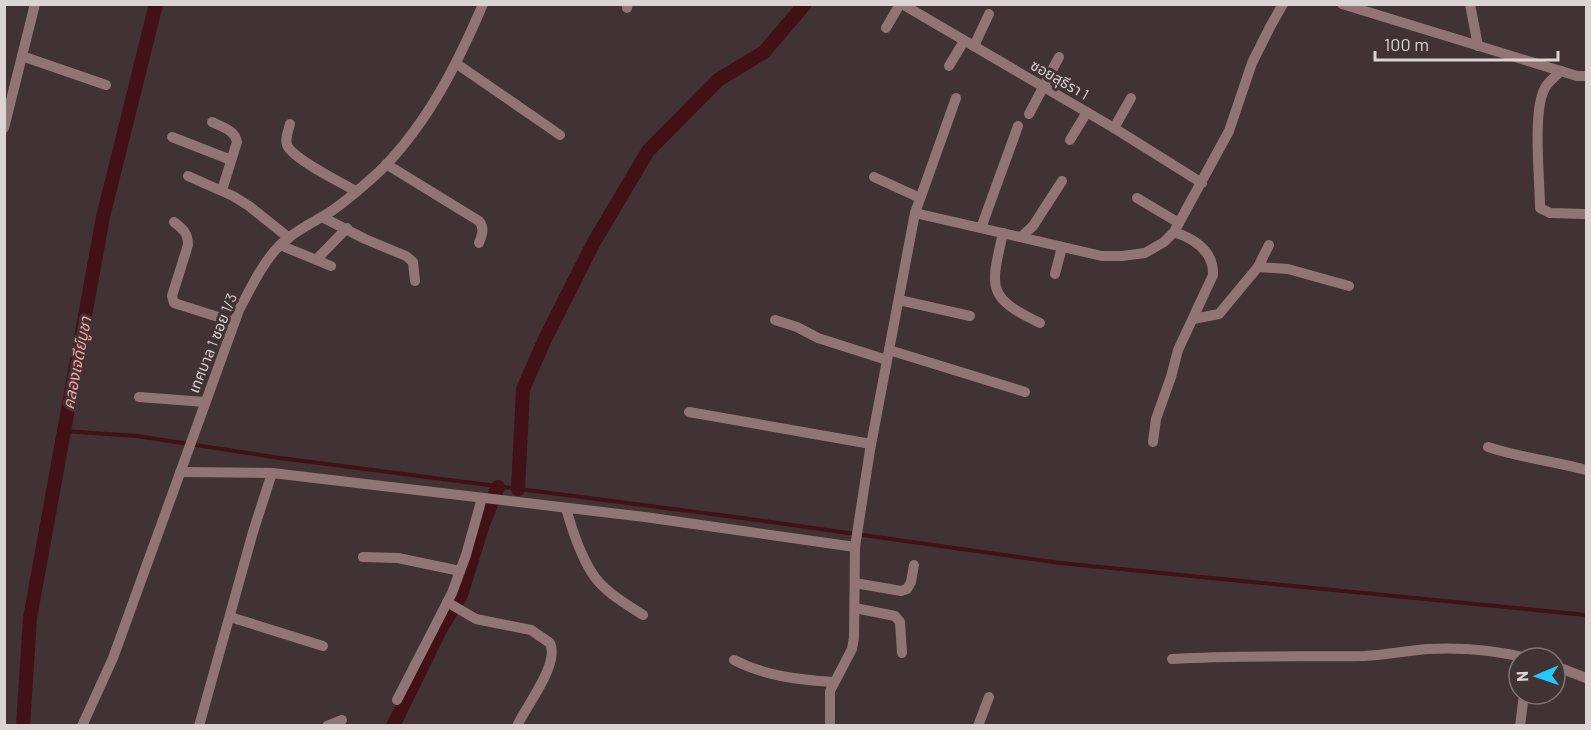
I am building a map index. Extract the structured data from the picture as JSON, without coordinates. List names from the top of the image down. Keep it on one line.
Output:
{"streets":{"street":["ซอยสุธีรา 1","เทศบาล 1 ซอย 1/3"]},"water":["คลองเจดีย์บูชา"],"scale_bar":"100 m","north":"left"}
